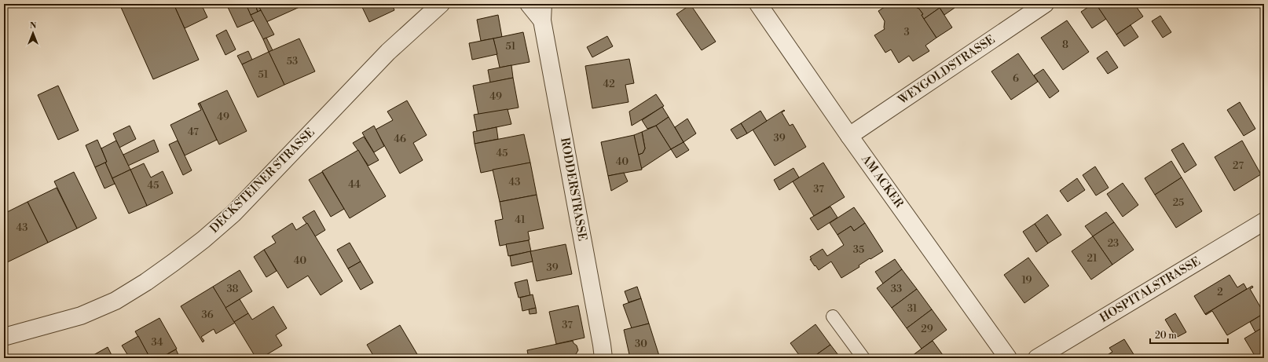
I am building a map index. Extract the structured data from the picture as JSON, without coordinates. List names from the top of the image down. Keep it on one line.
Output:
{"streets":{"street":["WEYGOLDSTRASSE","DECKSTEINER STRASSE","AM ACKER","RODDERSTRASSE","HOSPITALSTRASSE"]},"crossings":[["WEYGOLDSTRASSE","AM ACKER"]],"house_numbers":["3","8","51","53","51","6","42","49","49","47","39","46","45","40","27","43","44","45","37","25","41","43","23","35","21","40","39","19","38","33","2","31","36","37","29","34","30"],"scale_bar":"20 m","north":"top"}
